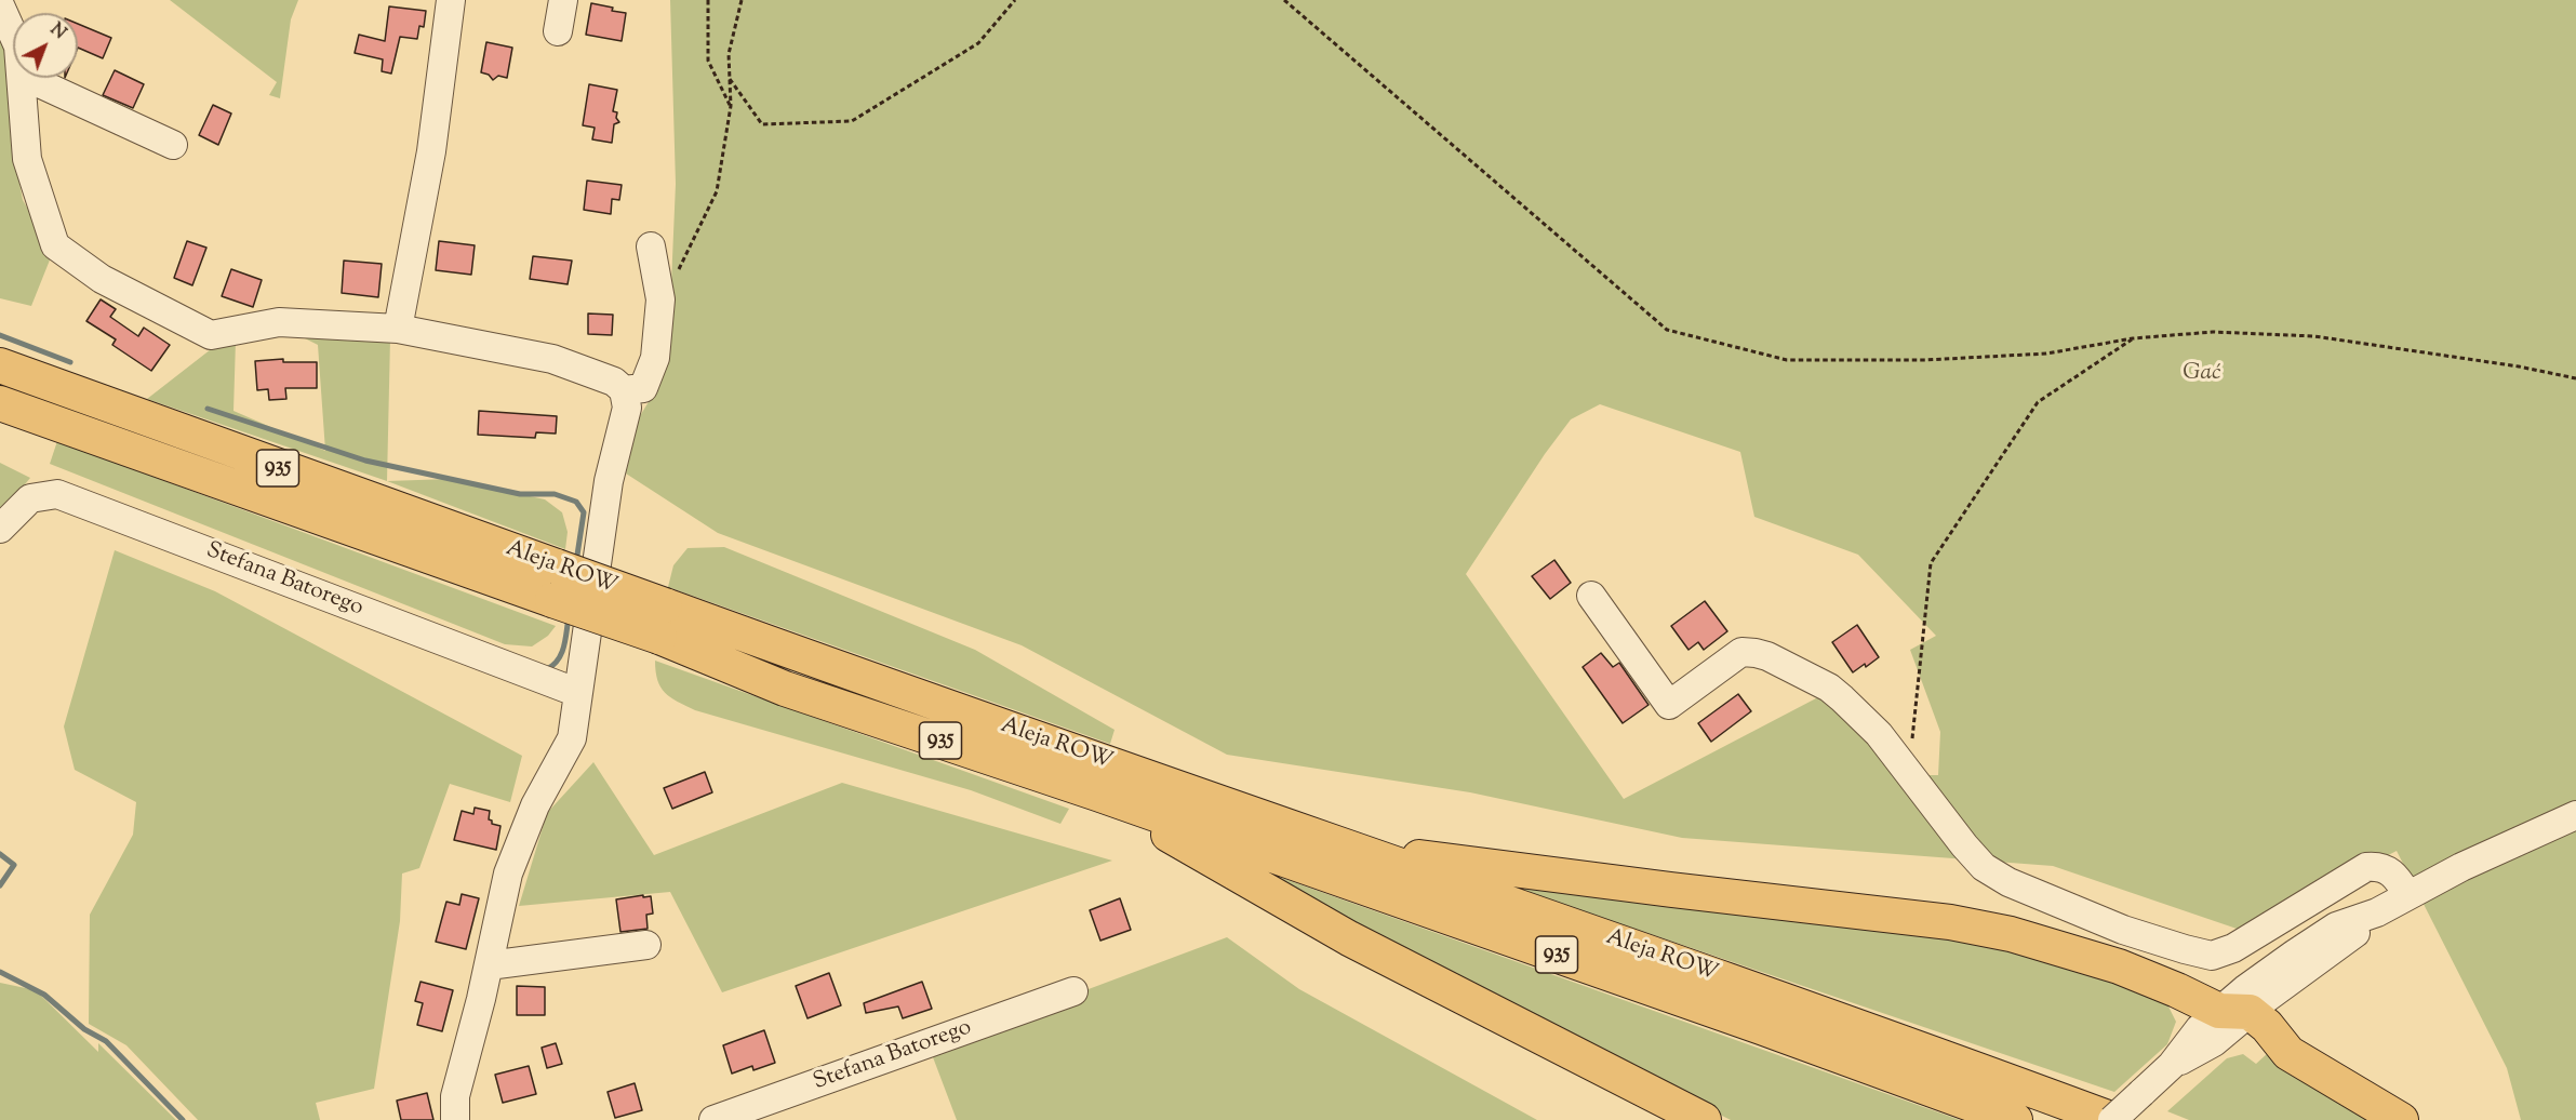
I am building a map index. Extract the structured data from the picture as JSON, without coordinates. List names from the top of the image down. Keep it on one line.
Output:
{"streets":{"main road":["935","Aleja ROW"],"street":["Stefana Batorego"]},"parks":["Gać"],"north":"top right"}
